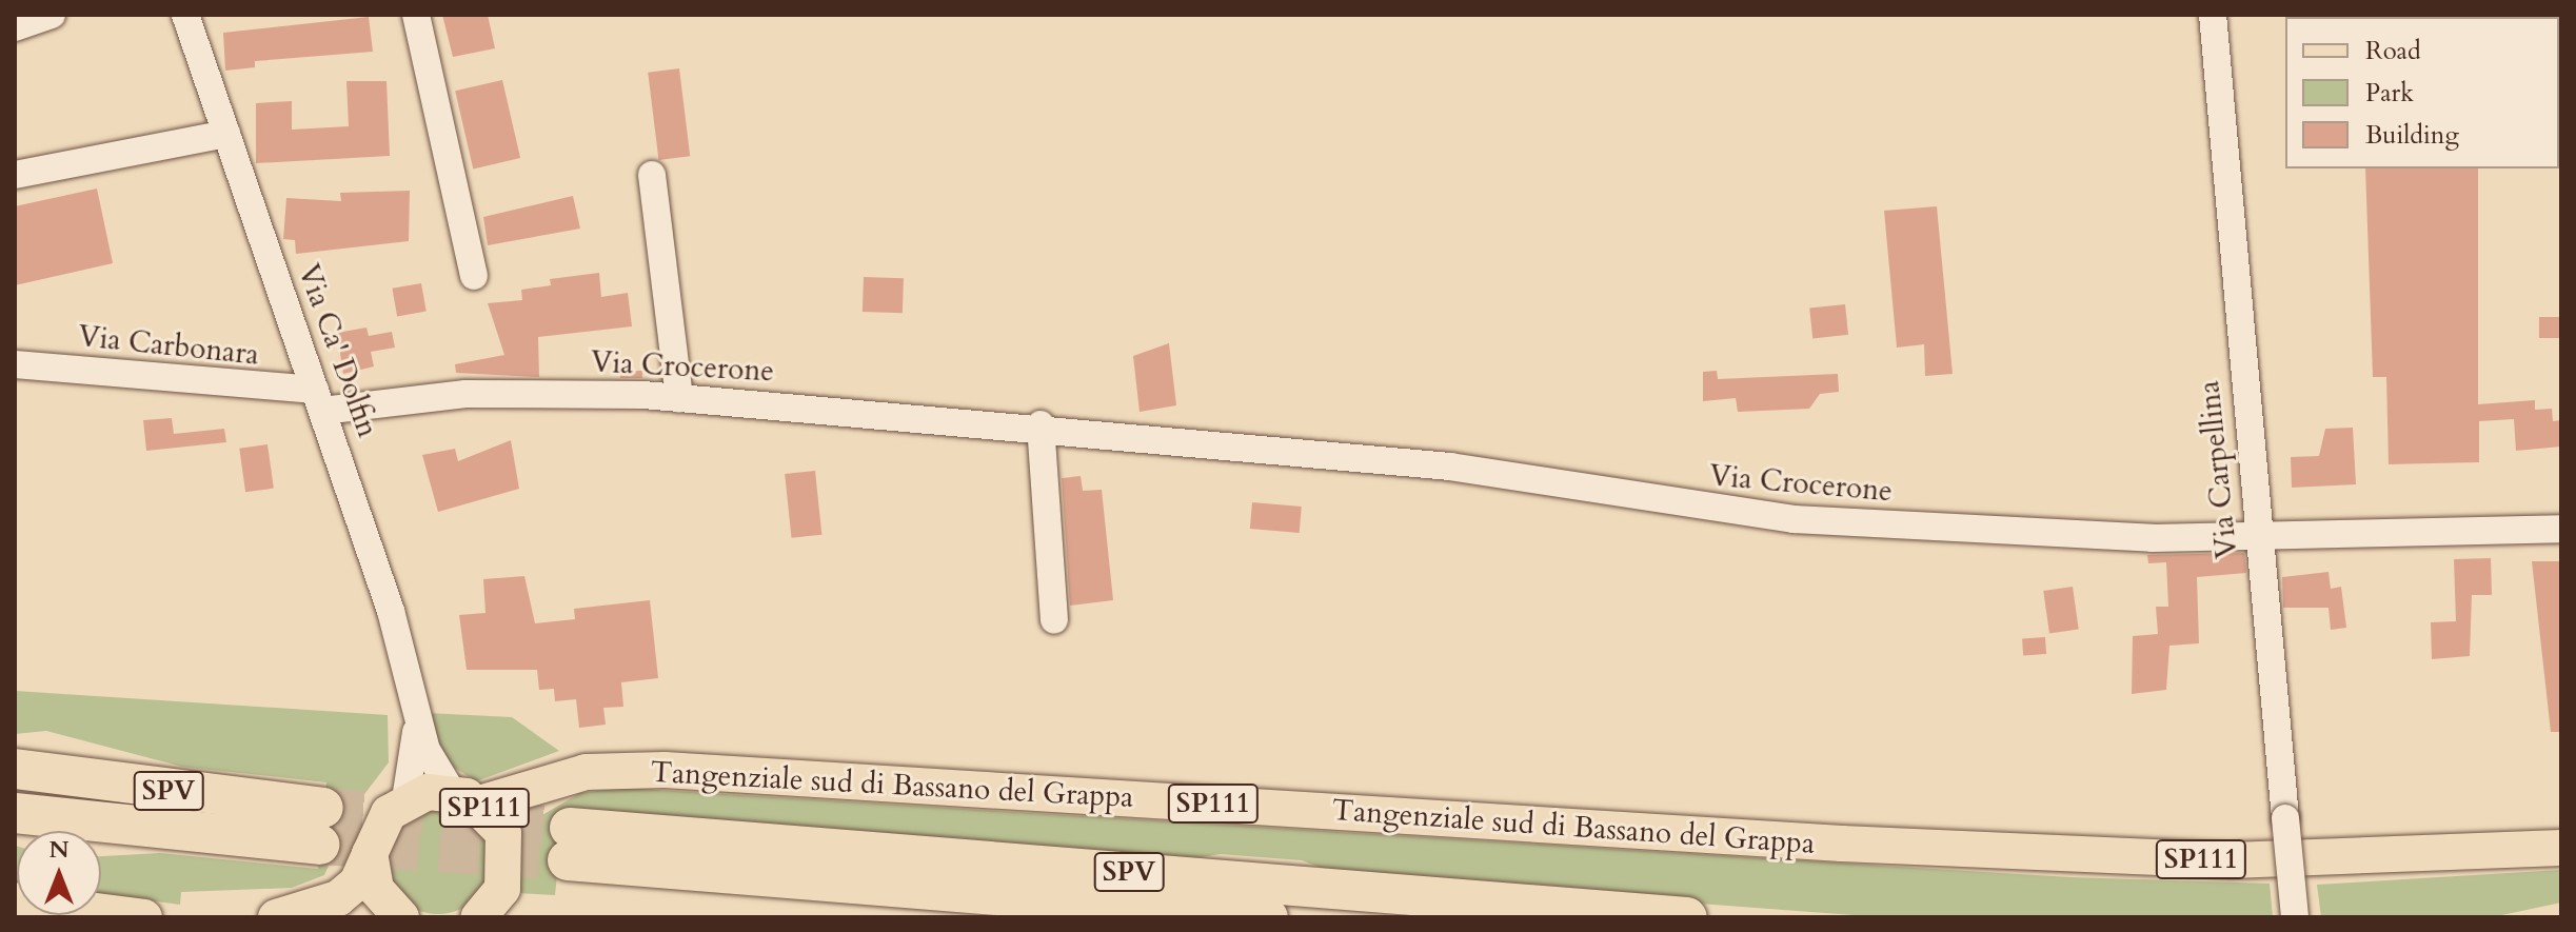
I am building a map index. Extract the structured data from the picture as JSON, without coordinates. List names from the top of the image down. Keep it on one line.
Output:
{"streets":{"highway":["SPV"],"main road":["Tangenziale sud di Bassano del Grappa","SP111"],"street":["Via Carbonara","Via Ca' Dolfin","Via Crocerone","Via Carpellina"]},"crossings":[["Via Carbonara","Via Ca' Dolfin"],["Via Carbonara","Via Crocerone"],["Via Ca' Dolfin","Via Crocerone"],["Via Ca' Dolfin","Tangenziale sud di Bassano del Grappa"],["Via Ca' Dolfin","SP111"],["Via Crocerone","Via Carpellina"],["Tangenziale sud di Bassano del Grappa","SP111"]],"legend":["Road","Park","Building"],"north":"top"}
